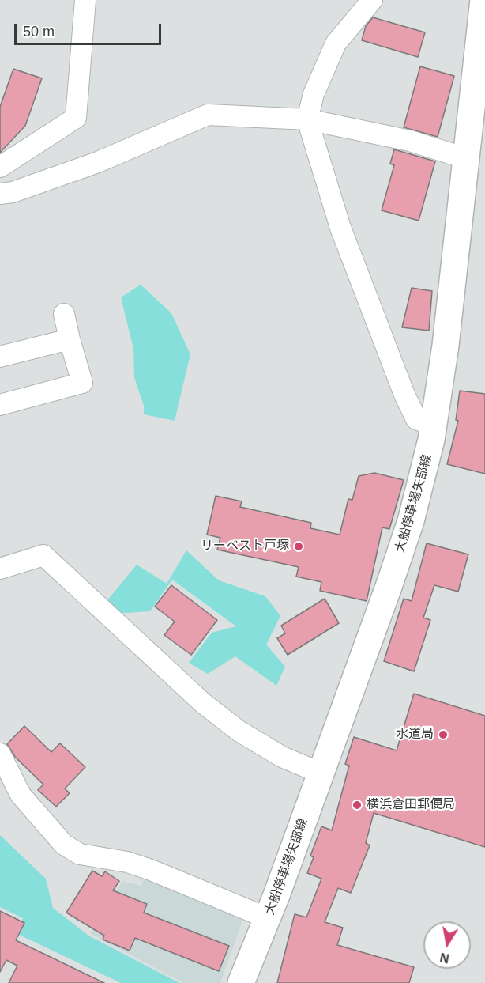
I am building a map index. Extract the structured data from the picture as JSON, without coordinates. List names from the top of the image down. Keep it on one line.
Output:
{"streets":{"main road":["大船停車場矢部線"]},"places":["リーベスト戸塚","水道局","横浜倉田郵便局"],"scale_bar":"50 m","north":"bottom"}
